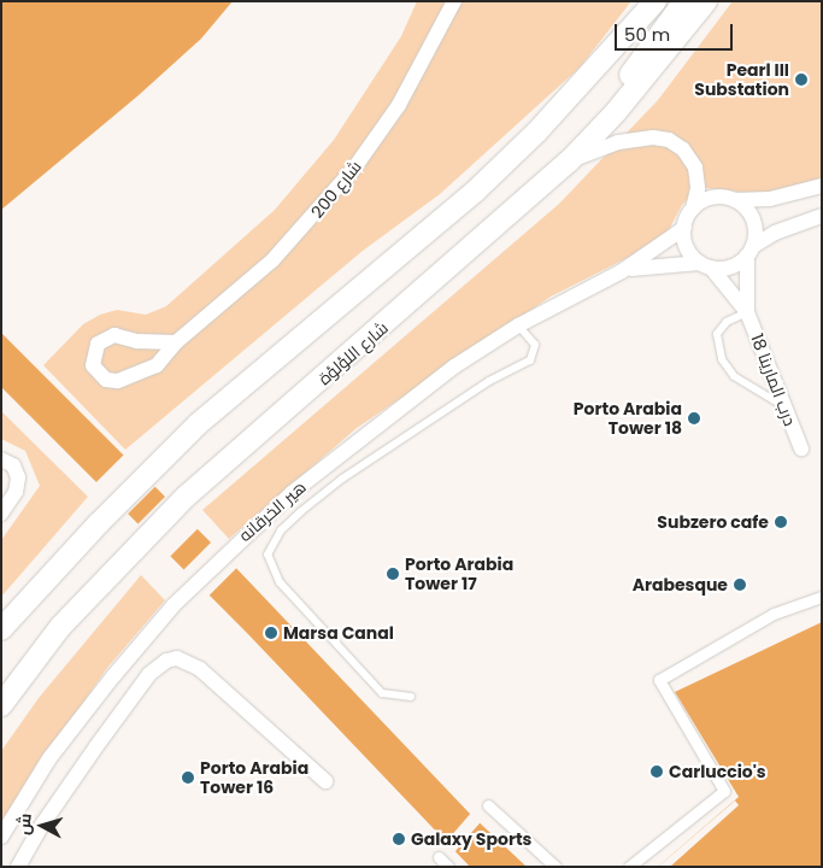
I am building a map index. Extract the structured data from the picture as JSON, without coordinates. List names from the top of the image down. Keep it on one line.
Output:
{"streets":{"main road":["شارع اللؤلؤة"],"street":["شارع 200","درب المارينا 18","هير الخرقانه"]},"crossings":[["درب المارينا 18","هير الخرقانه"]],"places":["Pearl III Substation","Porto Arabia Tower 18","Subzero cafe","Porto Arabia Tower 17","Arabesque","Marsa Canal","Carluccio's","Porto Arabia Tower 16","Galaxy Sports"],"scale_bar":"50 m","north":"left"}
